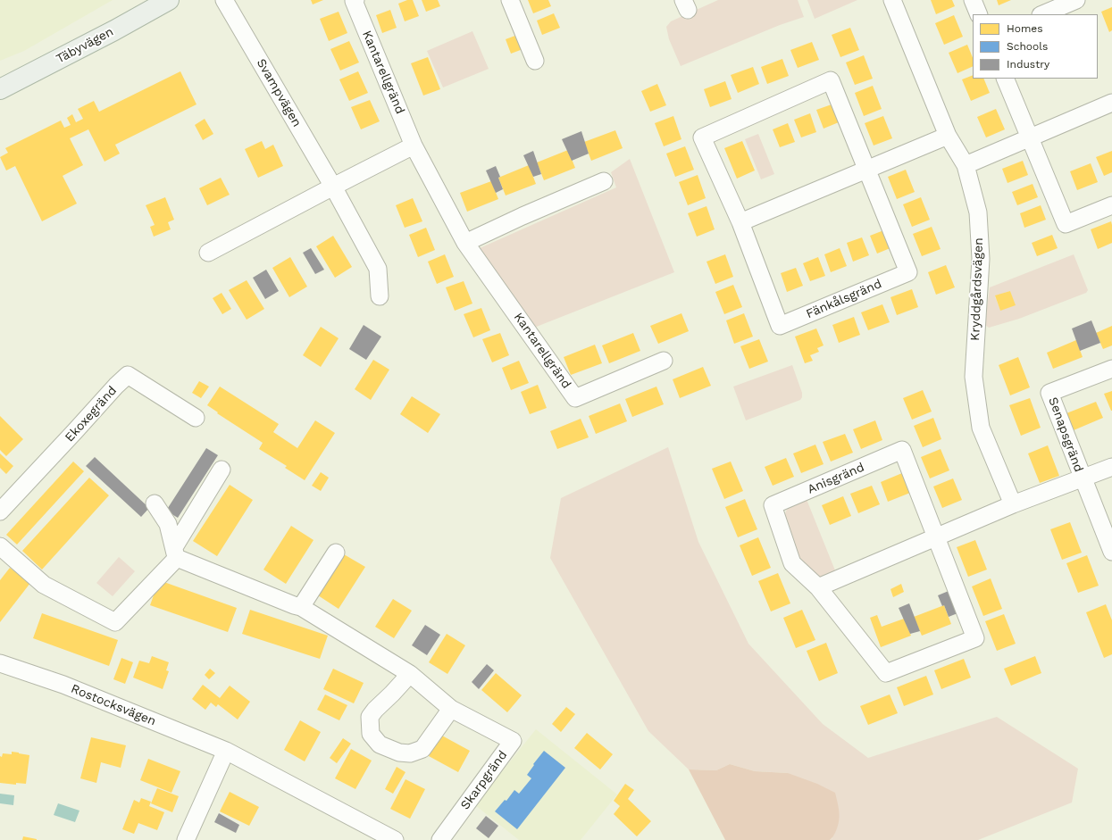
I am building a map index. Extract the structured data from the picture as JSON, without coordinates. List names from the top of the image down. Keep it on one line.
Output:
{"streets":{"main road":["Täbyvägen"],"street":["Kantarellgränd","Svampvägen","Kryddgårdsvägen","Fänkålsgränd","Ekoxegränd","Senapsgränd","Anisgränd","Rostocksvägen","Skarpgränd"]},"crossings":[["Kryddgårdsvägen","Senapsgränd"]],"legend":["Homes","Schools","Industry"]}
